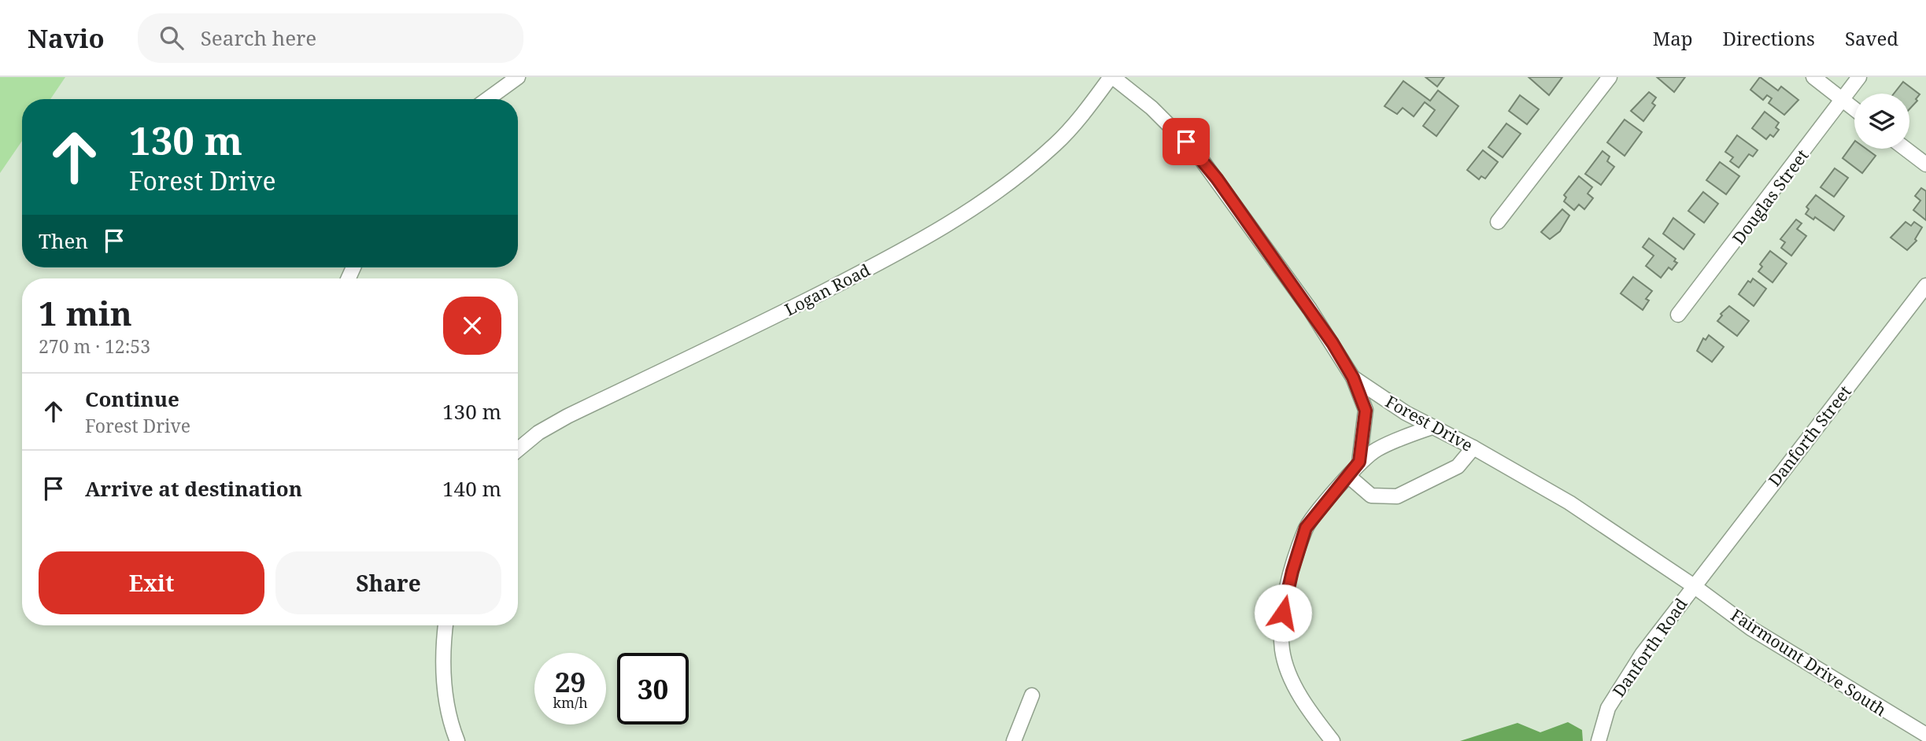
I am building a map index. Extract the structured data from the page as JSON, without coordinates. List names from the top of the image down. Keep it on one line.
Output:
{"streets":{"street":["Douglas Street","Logan Road","Forest Drive","Danforth Street","Danforth Road","Fairmount Drive South"]},"crossings":[["Logan Road","Forest Drive"],["Forest Drive","Danforth Street"],["Forest Drive","Danforth Road"],["Forest Drive","Fairmount Drive South"],["Danforth Street","Danforth Road"],["Danforth Street","Fairmount Drive South"],["Danforth Road","Fairmount Drive South"]],"page":{"header":"Navio","search":"Search here","nav":["Map","Directions","Saved"],"turn":["130 m","Forest Drive"],"then":"Then","heading":["1 min","270 m · 12:53"],"list":[{"name":"Continue","note":"Forest Drive","value":"130 m"},{"name":"Arrive at destination","value":"140 m"}],"buttons":["Exit","Share"],"speed":"29 km/h","limit":"30"}}
